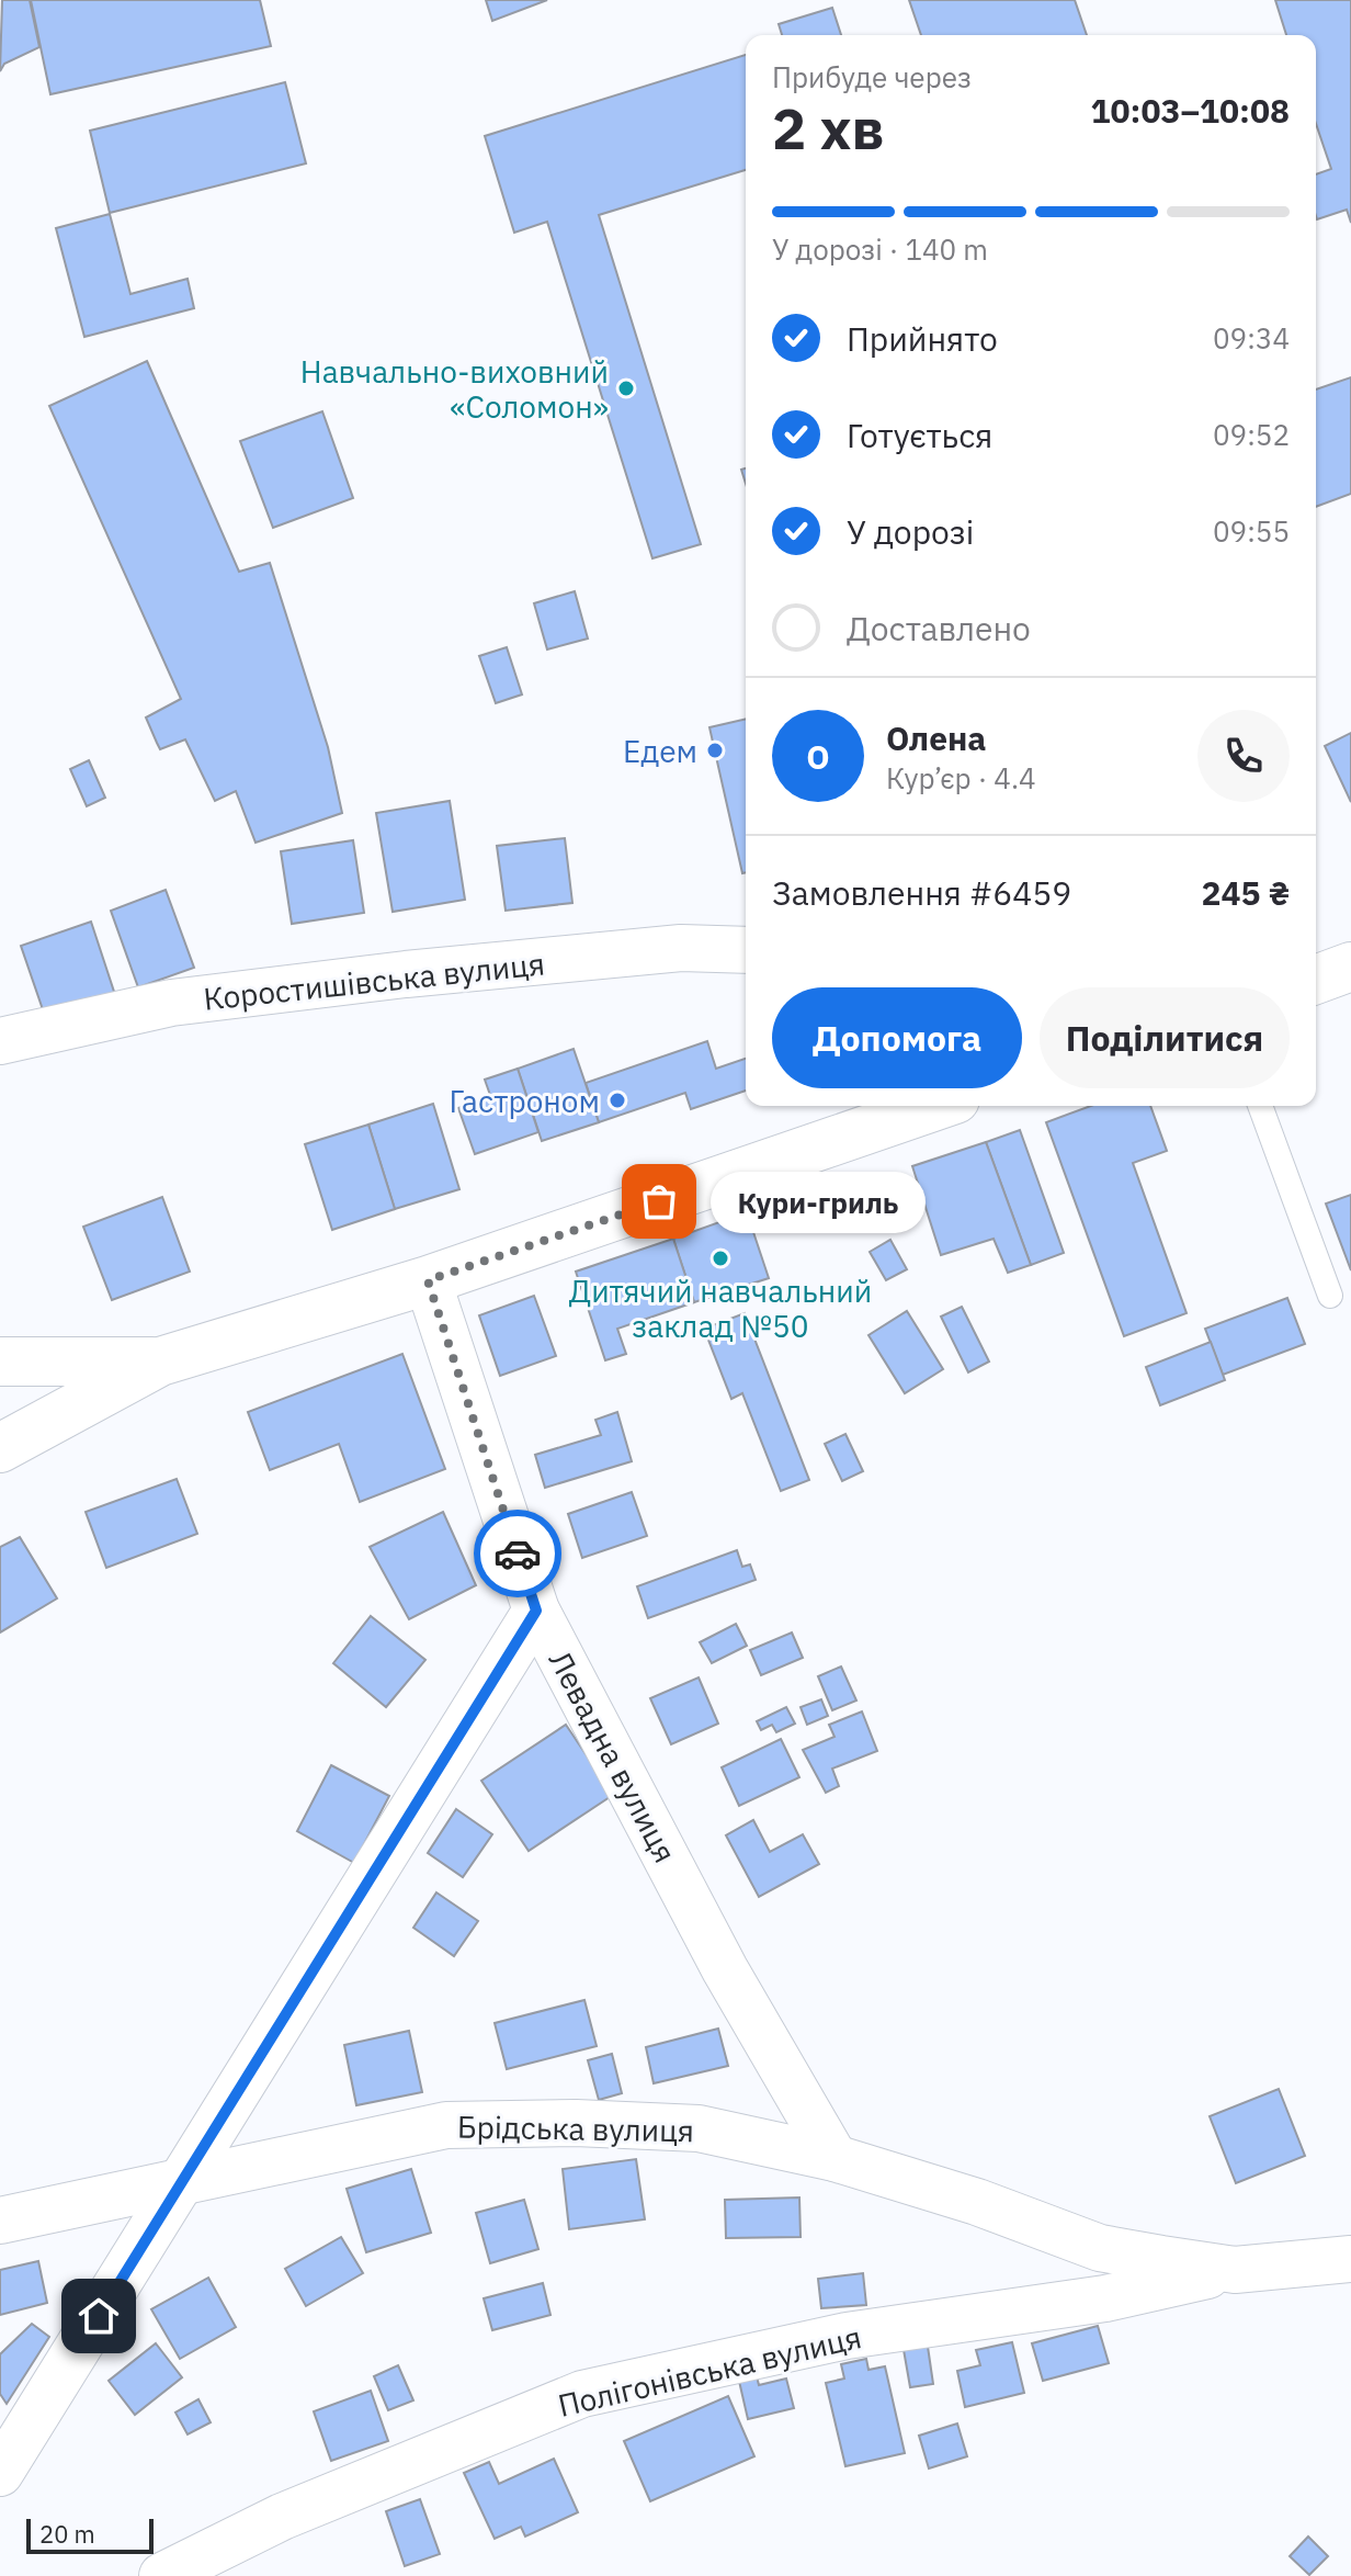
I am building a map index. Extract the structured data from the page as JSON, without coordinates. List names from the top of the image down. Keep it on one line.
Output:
{"streets":{"street":["Коростишівська вулиця","Левадна вулиця","Брідська вулиця","Полігонівська вулиця"]},"crossings":[["Левадна вулиця","Брідська вулиця"],["Брідська вулиця","Полігонівська вулиця"]],"places":["Навчально-виховний «Соломон»","Едем","Гастроном","Кури-гриль","Дитячий навчальний заклад №50"],"scale_bar":"20 m","page":{"heading":["2 хв","Прибуде через","10:03–10:08"],"panel":["Олена","Кур’єр · 4.4","Замовлення #6459","245 ₴"],"bar":"У дорозі · 140 m","list":[["Прийнято","09:34"],["Готується","09:52"],["У дорозі","09:55"],"Доставлено"],"round":"О","buttons":["Допомога","Поділитися"],"bubble":"Кури-гриль","scale":"20 m"}}
